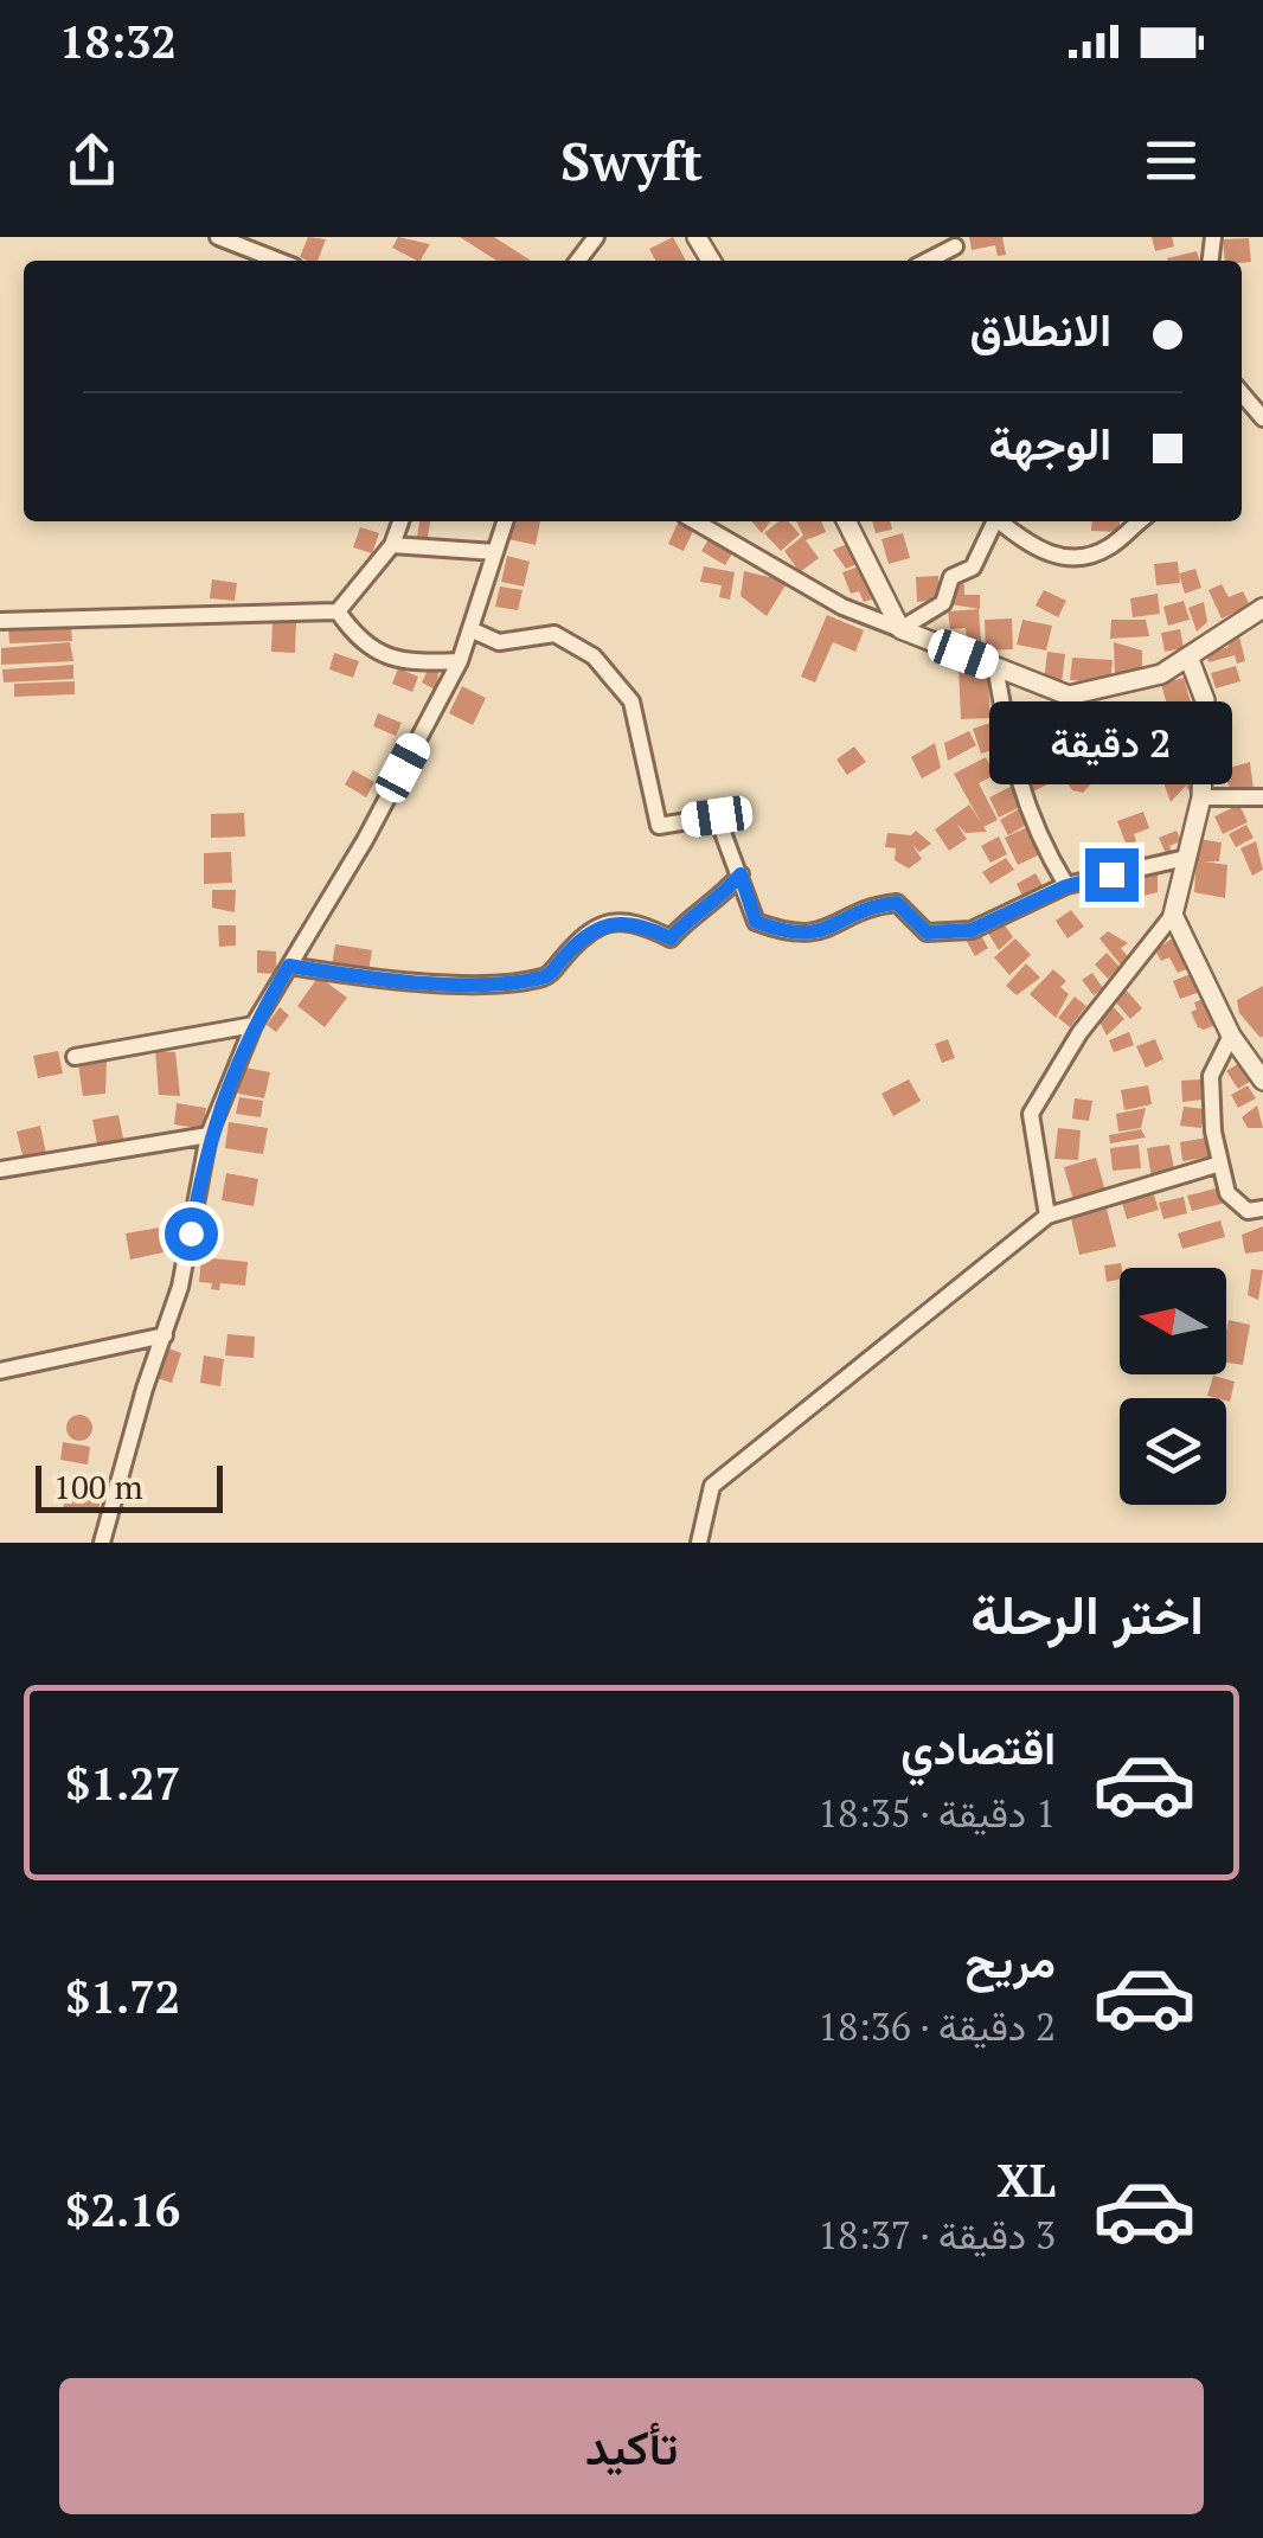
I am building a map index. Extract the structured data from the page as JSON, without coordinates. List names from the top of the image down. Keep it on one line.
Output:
{"scale_bar":"100 m","north":"left","page":{"status":"18:32","header":"Swyft","banner":["الانطلاق","الوجهة"],"bubble":"2 دقيقة","scale":"100 m","heading":"اختر الرحلة","list":[{"name":"اقتصادي","note":"1 دقيقة · 18:35","value":"$1.27"},{"name":"مريح","note":"2 دقيقة · 18:36","value":"$1.72"},{"name":"XL","note":"3 دقيقة · 18:37","value":"$2.16"}],"buttons":"تأكيد"}}
